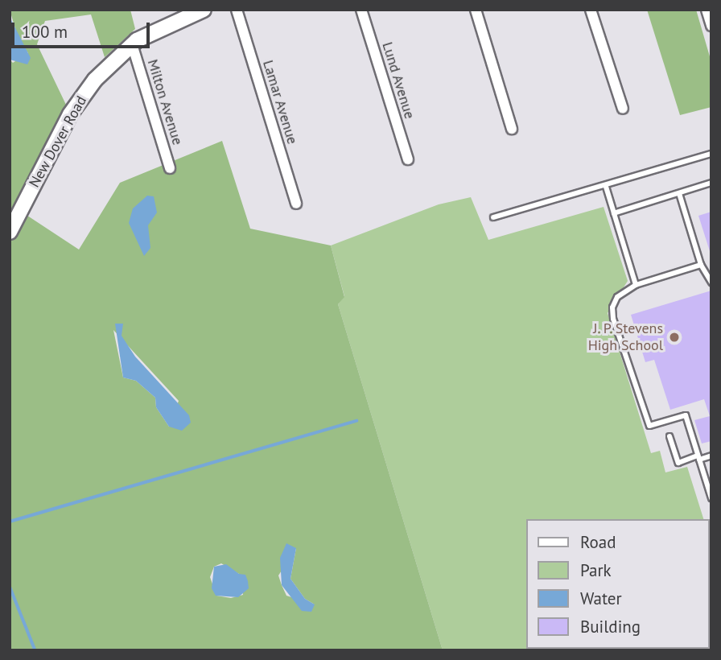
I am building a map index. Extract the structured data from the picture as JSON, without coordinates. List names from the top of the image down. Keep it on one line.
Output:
{"streets":{"street":["Lund Avenue","Milton Avenue","Lamar Avenue","New Dover Road"]},"crossings":[["Milton Avenue","New Dover Road"]],"places":["J. P. Stevens High School"],"legend":["Road","Park","Water","Building"],"scale_bar":"100 m"}
